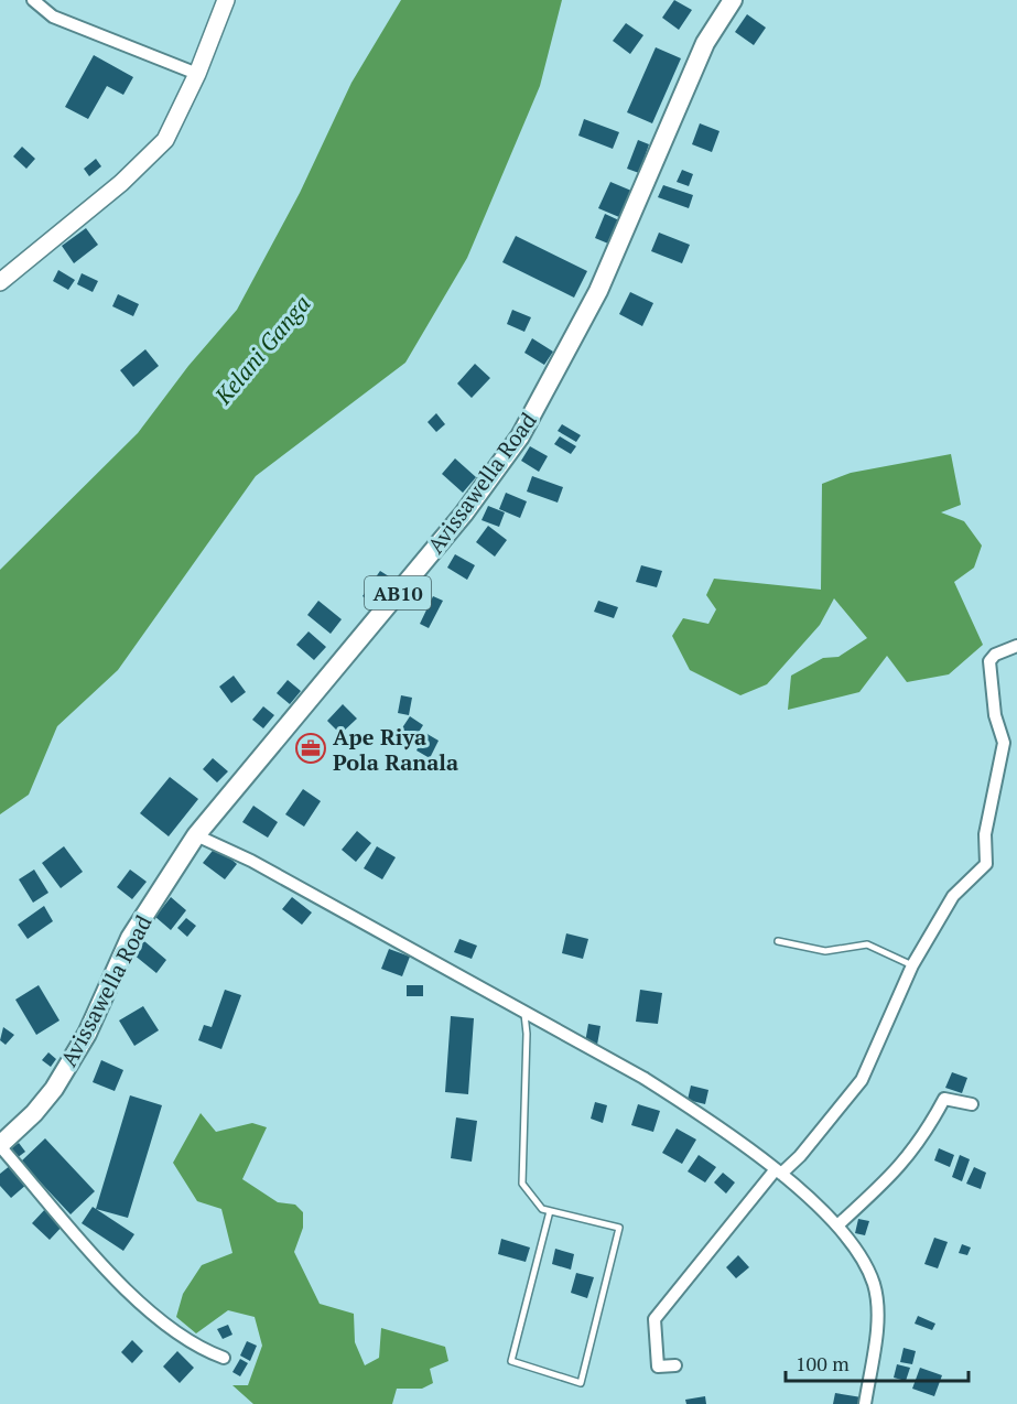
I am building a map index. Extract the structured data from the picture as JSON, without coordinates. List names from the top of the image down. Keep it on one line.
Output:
{"streets":{"main road":["Avissawella Road","AB10"]},"water":["Kelani Ganga"],"places":{"office":["Ape Riya Pola Ranala"]},"scale_bar":"100 m"}
